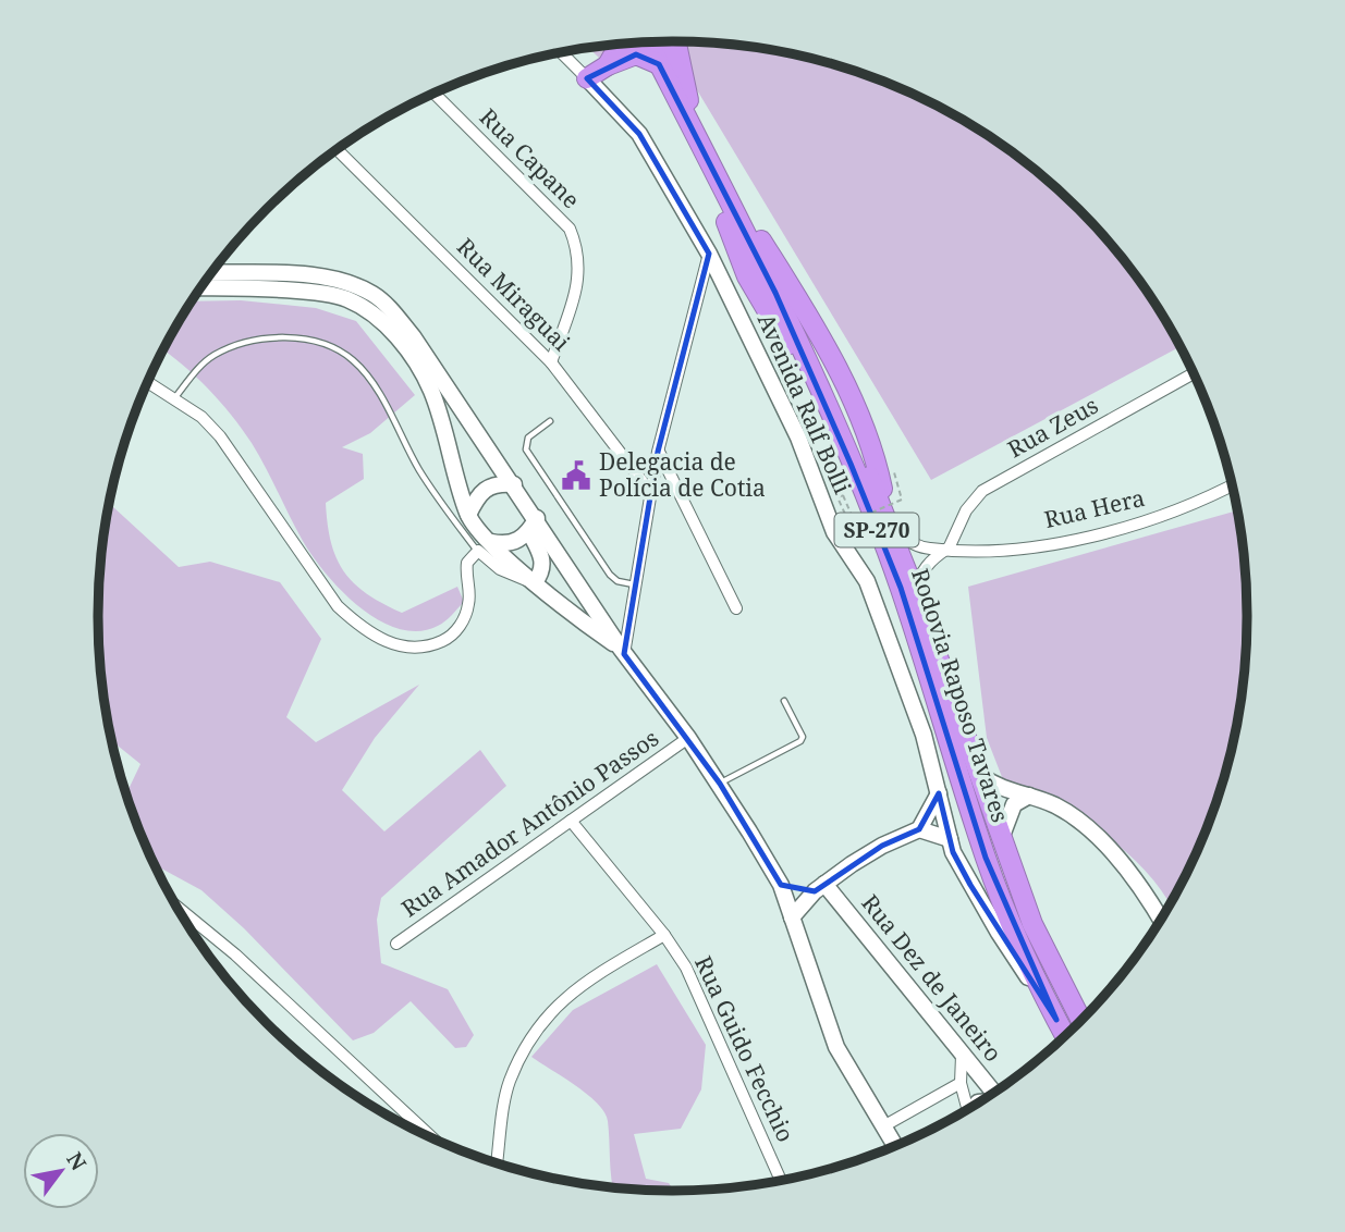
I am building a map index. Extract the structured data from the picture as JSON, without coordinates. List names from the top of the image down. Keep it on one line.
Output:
{"streets":{"highway":["SP-270","Rodovia Raposo Tavares"],"main road":["Avenida Ralf Bolli","Rua Dez de Janeiro"],"street":["Rua Capane","Rua Miraguai","Rua Zeus","Rua Hera","Rua Amador Antônio Passos","Rua Guido Fecchio"]},"crossings":[["Rua Capane","Rua Miraguai"],["Avenida Ralf Bolli","Rodovia Raposo Tavares"],["Rua Zeus","Rua Hera"],["Rua Hera","Rodovia Raposo Tavares"],["Rua Amador Antônio Passos","Rua Guido Fecchio"]],"places":{"public building":["Delegacia de Polícia de Cotia"]},"north":"top right"}
